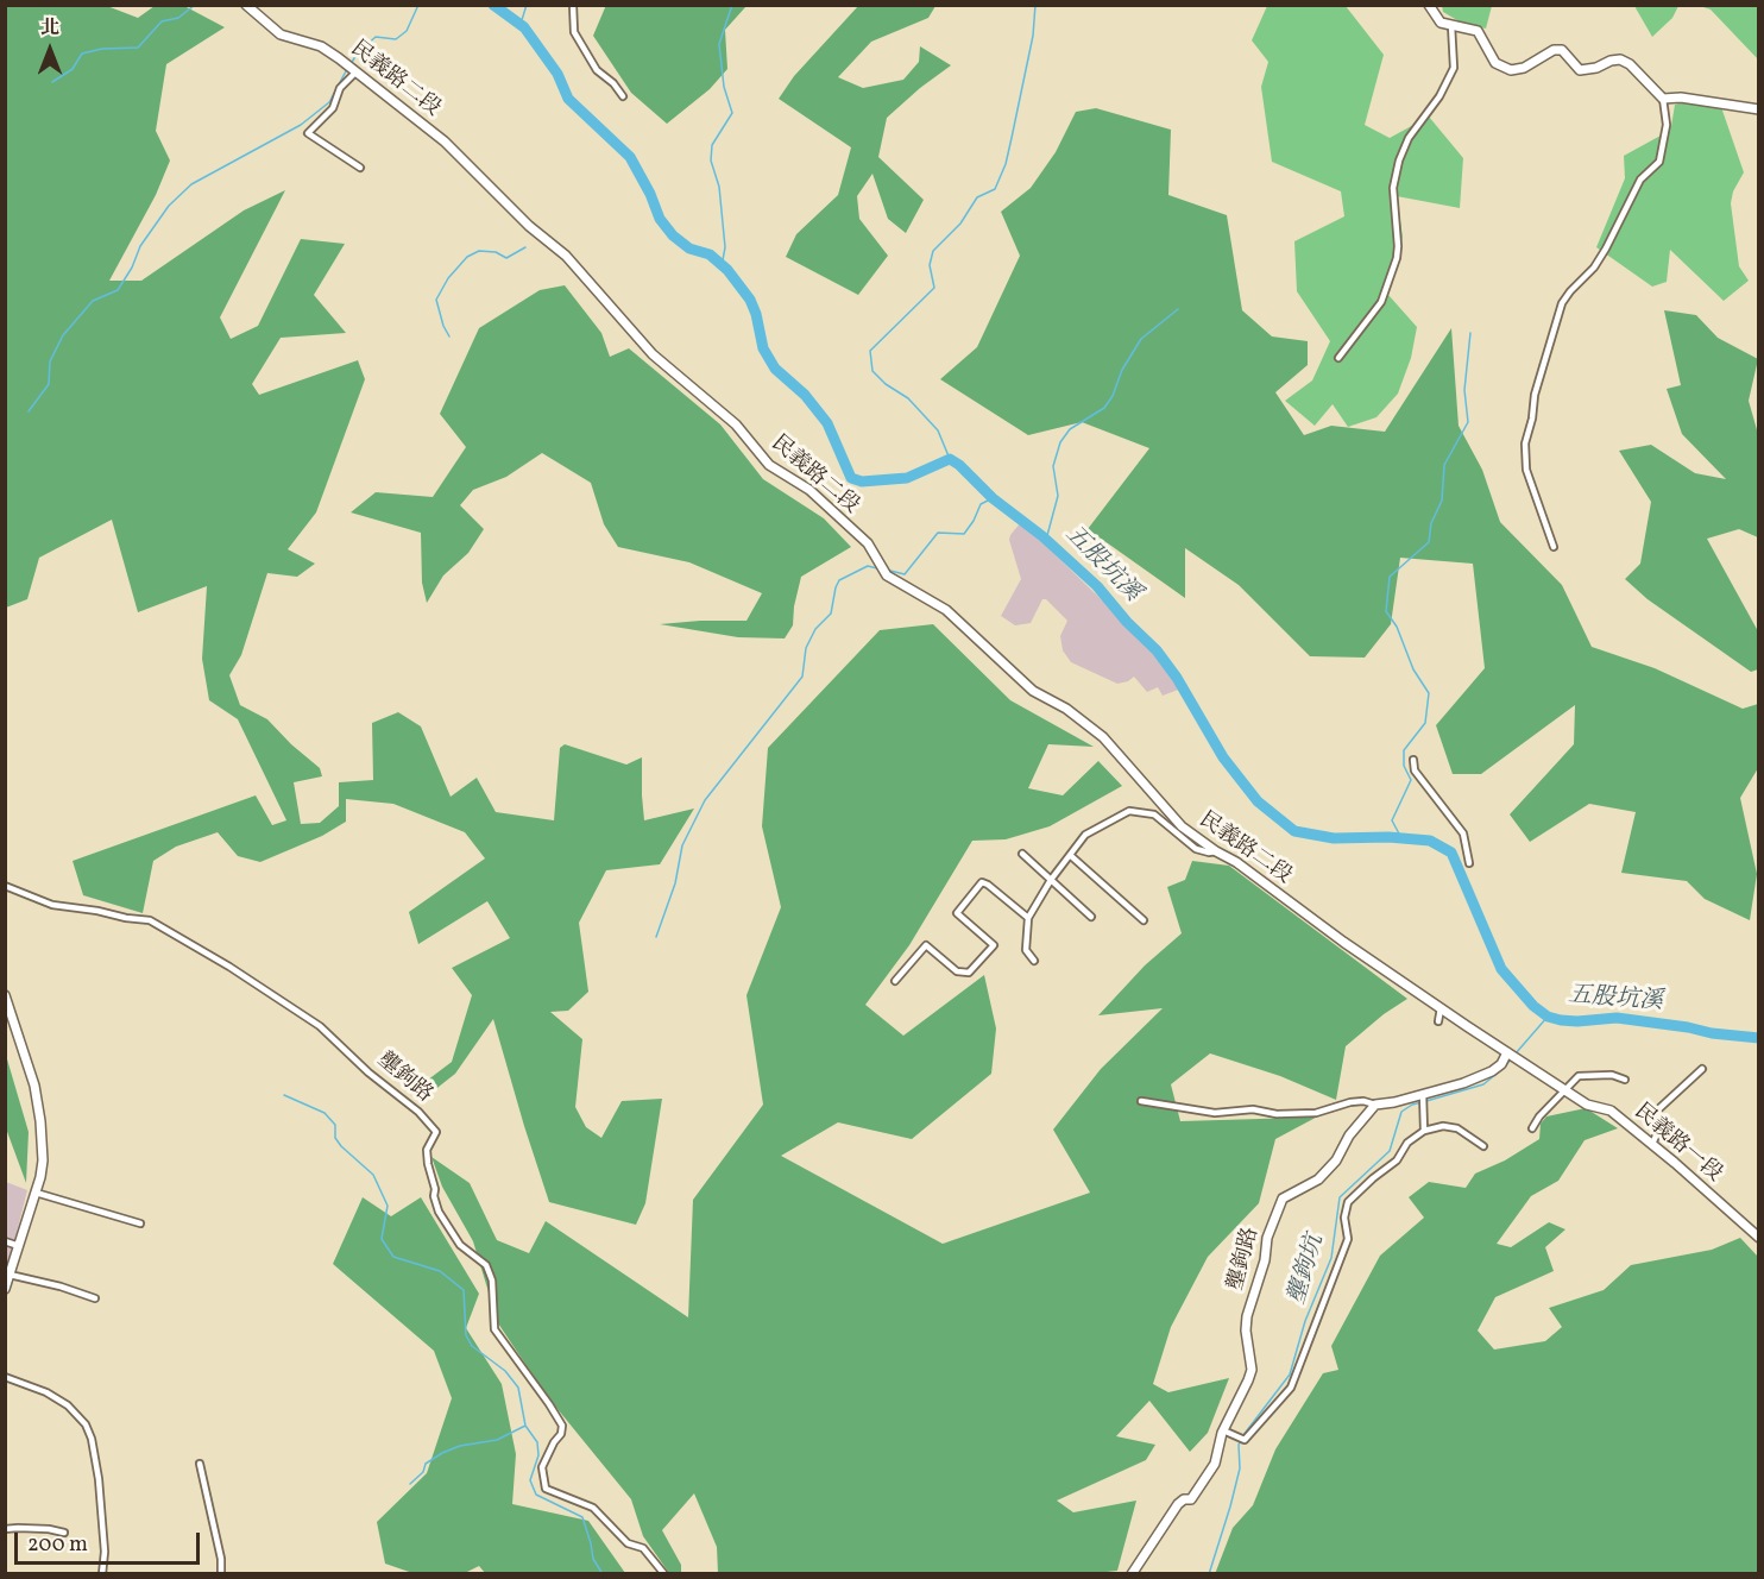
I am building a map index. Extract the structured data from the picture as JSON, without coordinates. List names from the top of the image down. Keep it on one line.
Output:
{"streets":{"main road":["民義路二段","壟鉤路","民義路一段"]},"crossings":[["民義路二段","民義路一段"]],"water":["五股坑溪","壟鉤坑"],"scale_bar":"200 m","north":"top"}
